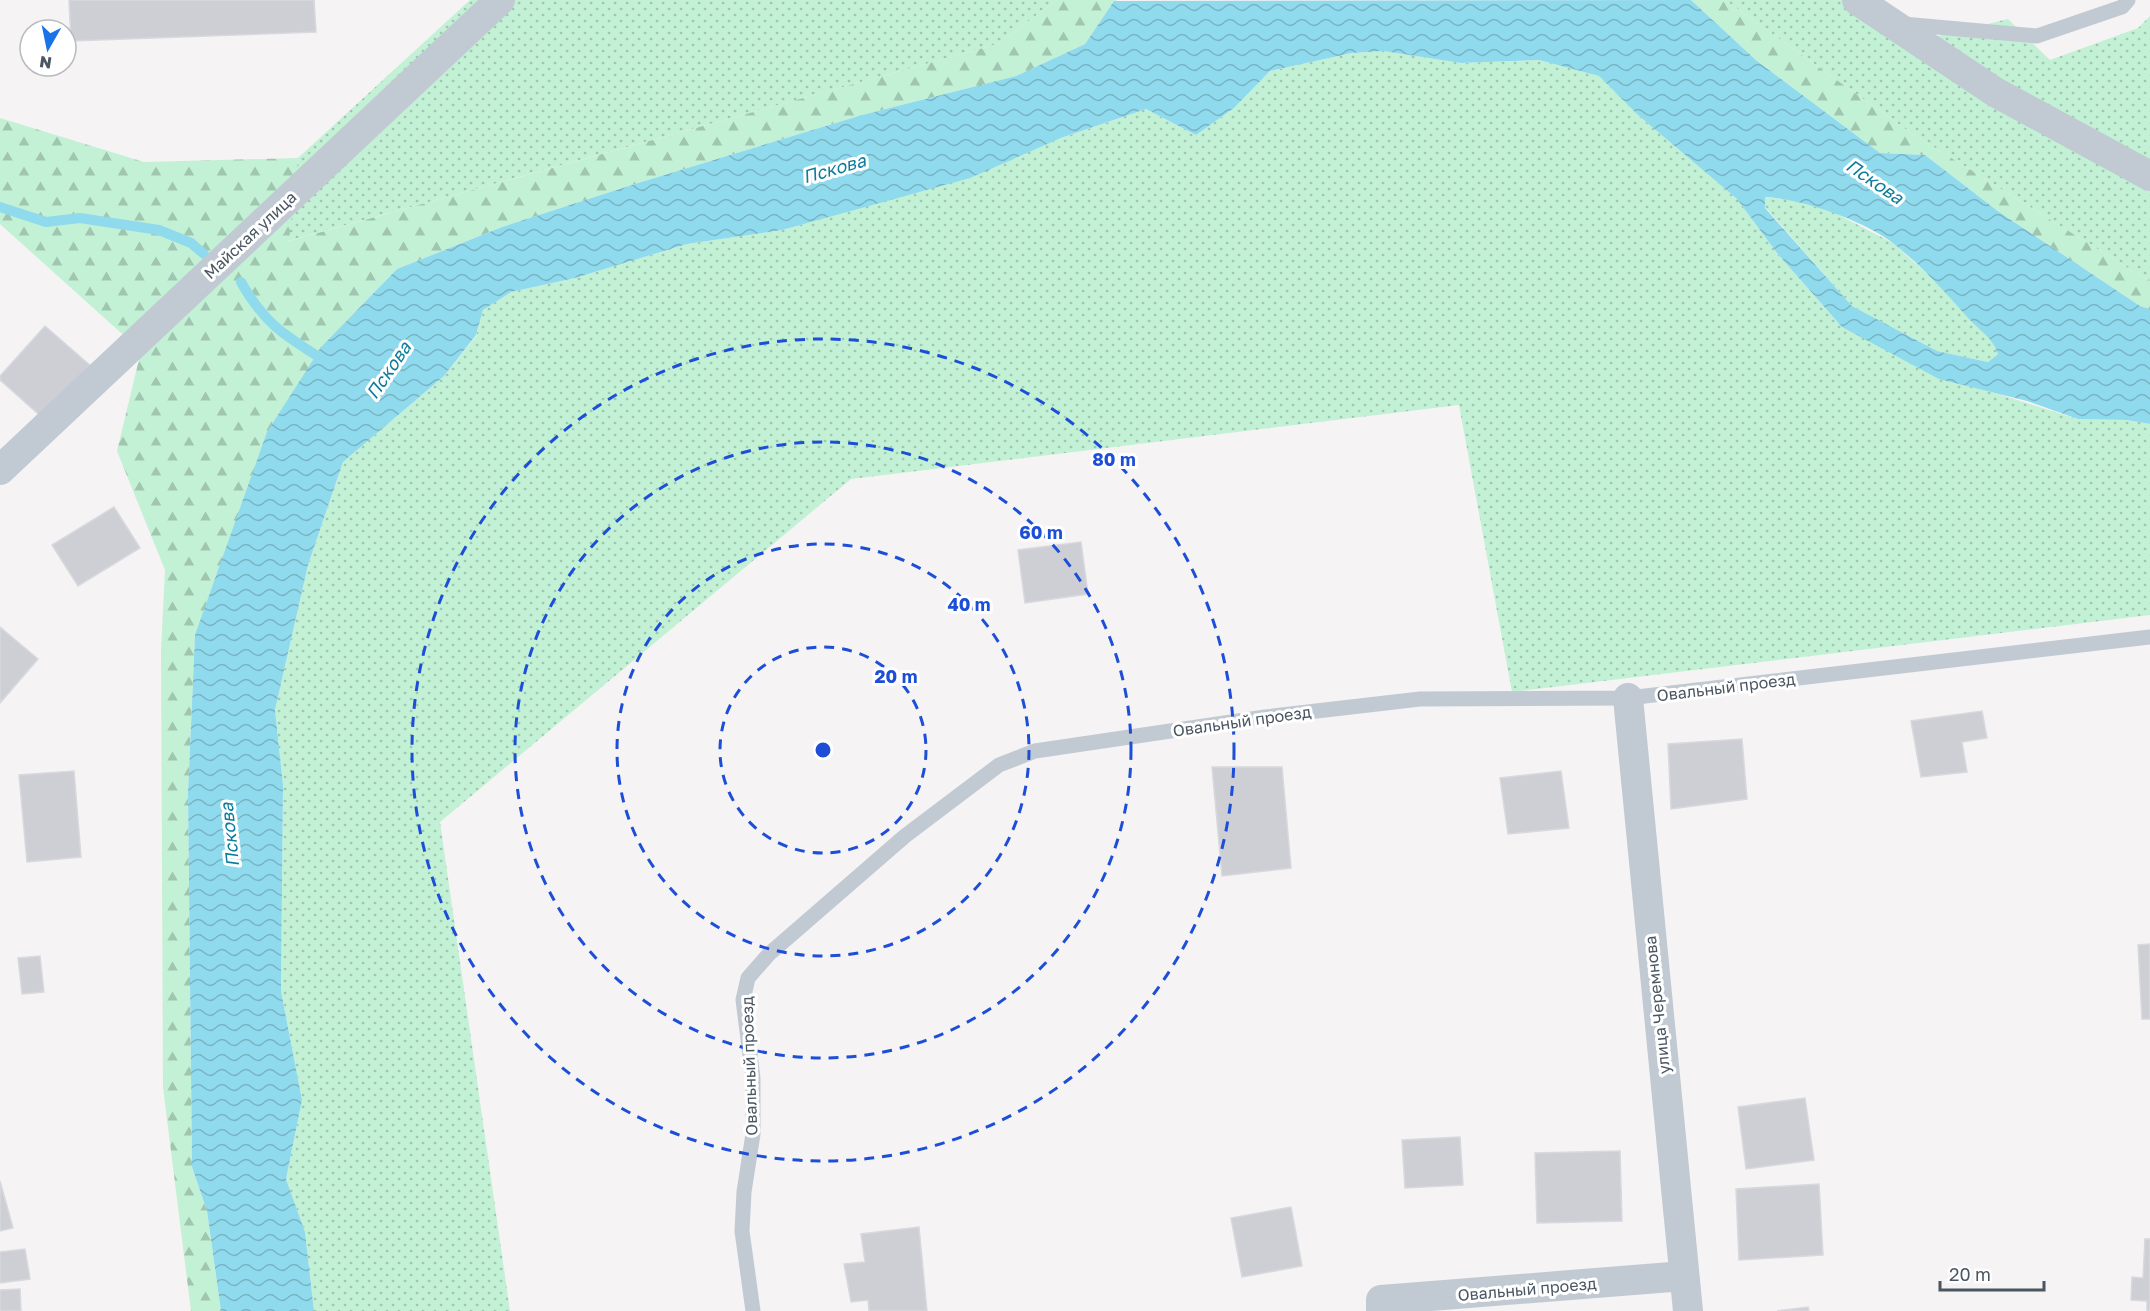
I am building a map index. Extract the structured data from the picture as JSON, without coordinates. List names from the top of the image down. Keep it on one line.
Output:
{"streets":{"street":["Майская улица","Овальный проезд","улица Черемнова"]},"crossings":[["Овальный проезд","улица Черемнова"]],"water":["Пскова"],"scale_bar":"20 m","north":"bottom","rings":["80 m","60 m","40 m","20 m"]}
